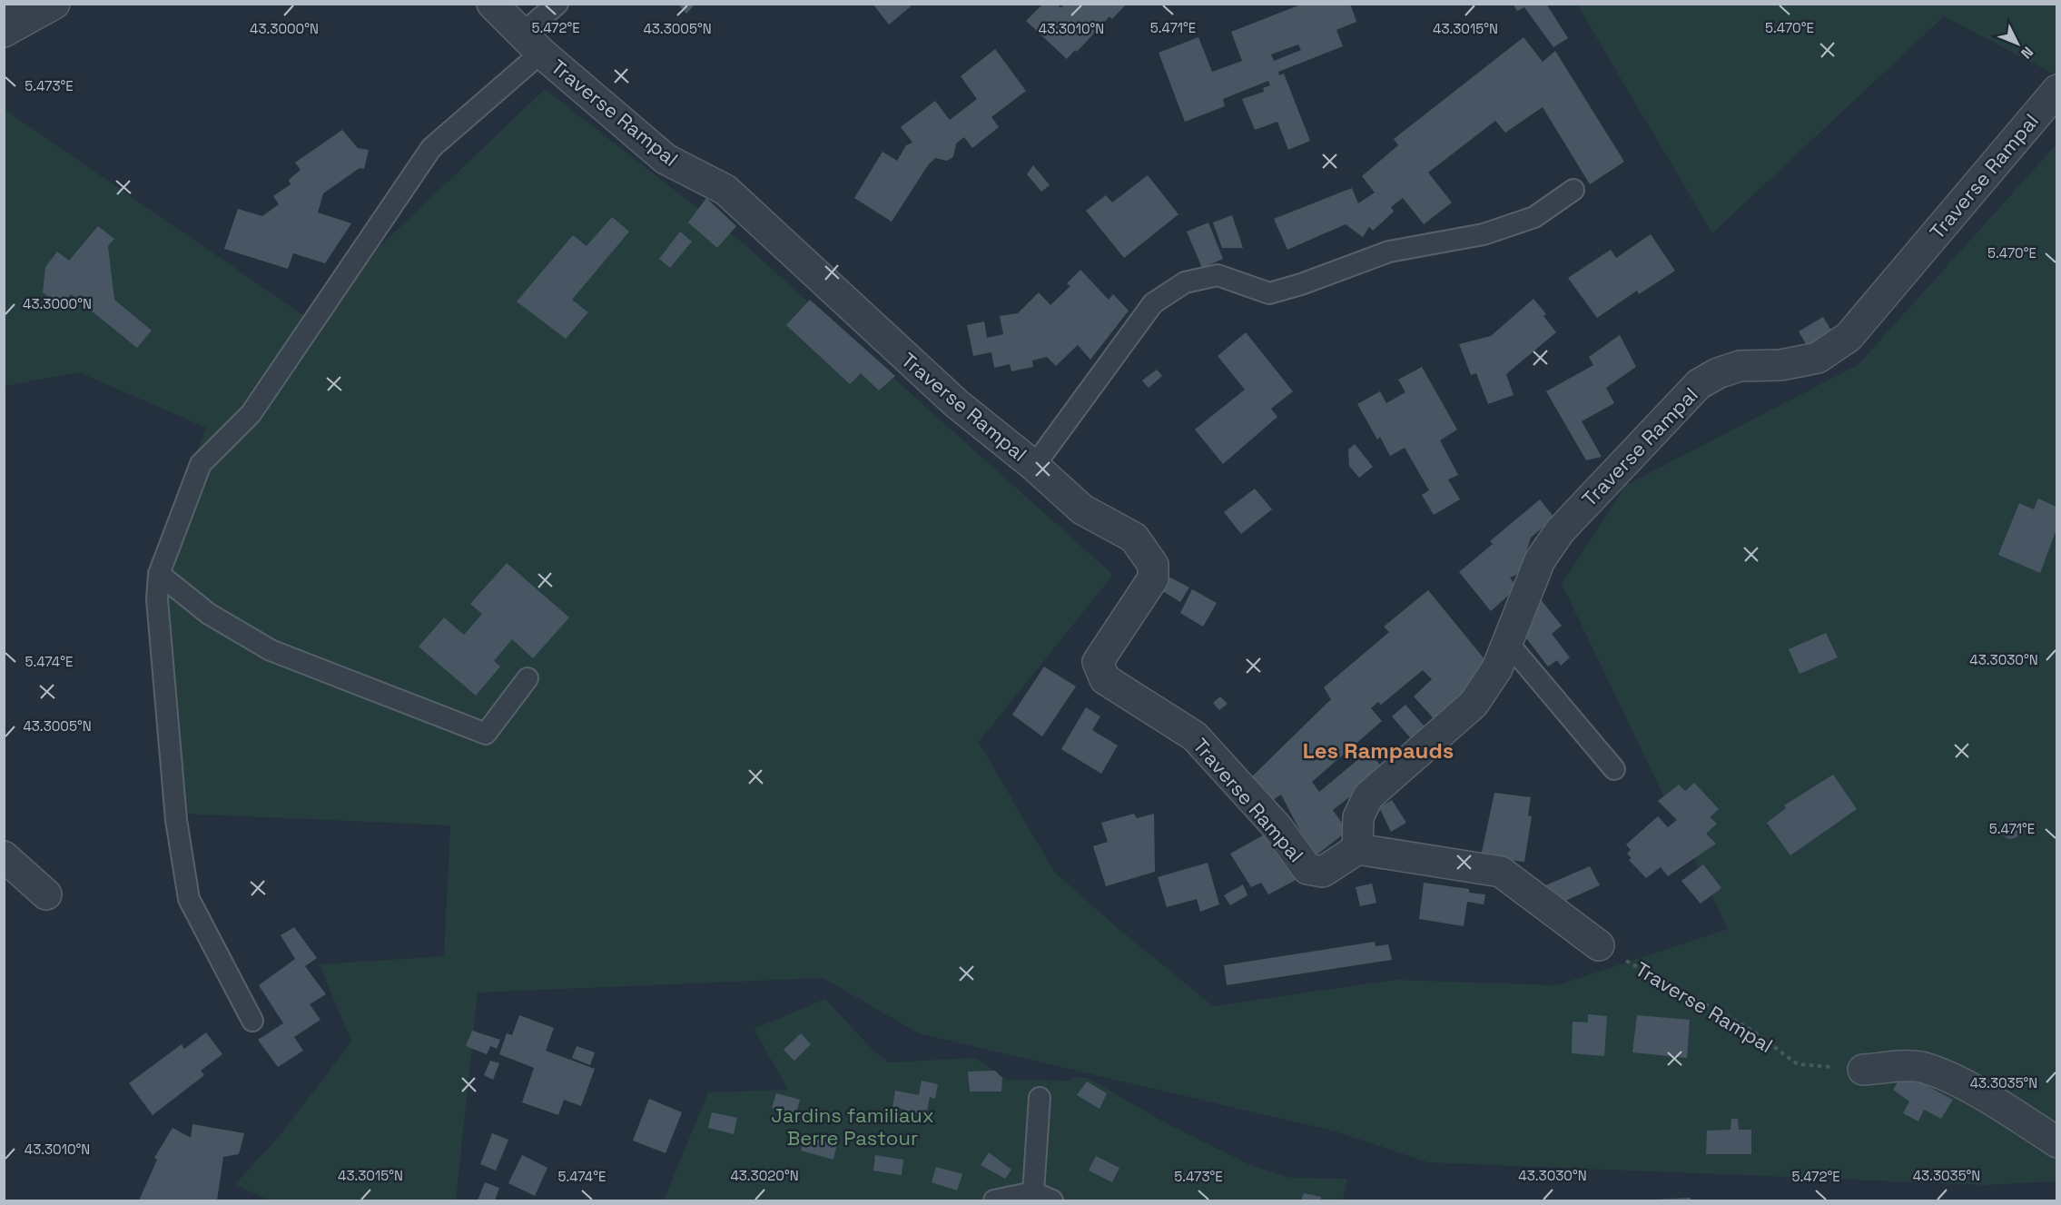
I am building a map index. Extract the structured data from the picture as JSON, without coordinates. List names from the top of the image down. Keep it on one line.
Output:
{"streets":{"street":["Traverse Rampal"]},"districts":["Les Rampauds"],"parks":["Jardins familiaux Berre Pastour"],"north":"bottom right","coordinates":["5.472°E","5.471°E","5.470°E","43.3000°N","43.3005°N","43.3010°N","43.3015°N","5.473°E","43.3030°N","5.474°E","43.3035°N","43.3020°N"]}
